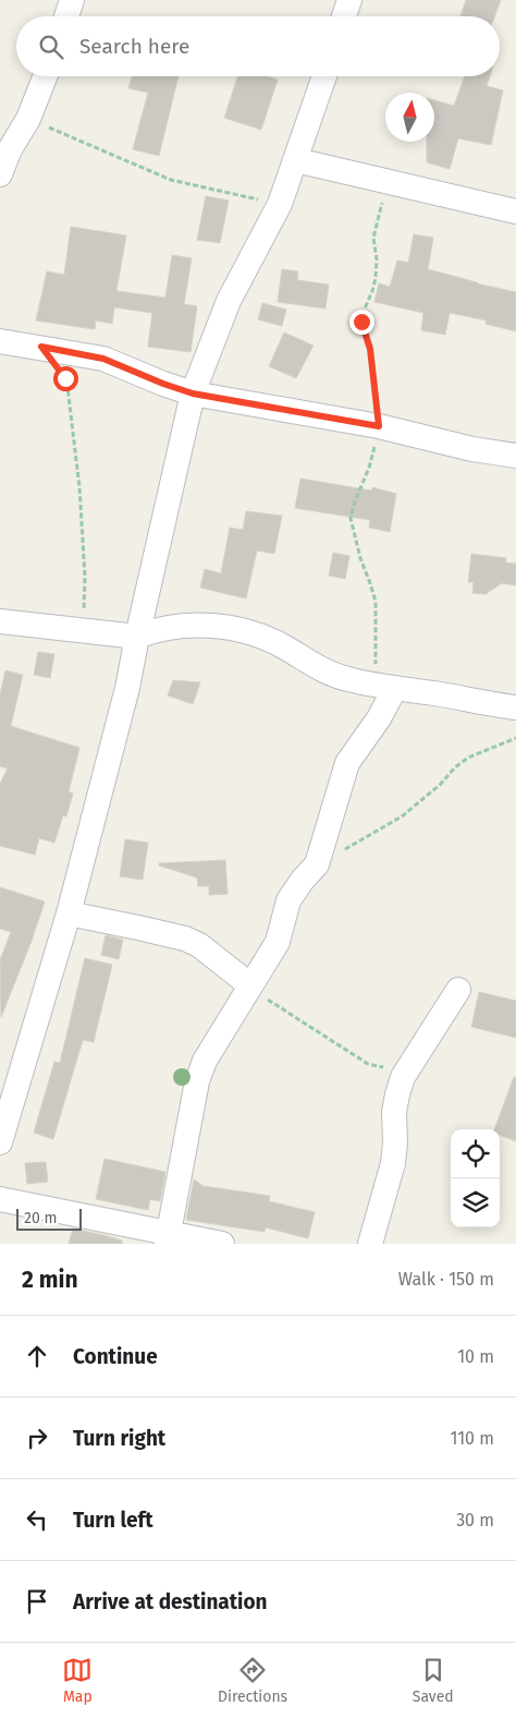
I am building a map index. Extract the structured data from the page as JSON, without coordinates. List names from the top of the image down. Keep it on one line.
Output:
{"scale_bar":"20 m","north":"top","page":{"search":"Search here","scale":"20 m","heading":["2 min","Walk · 150 m"],"list":[["Continue","10 m"],["Turn right","110 m"],["Turn left","30 m"],"Arrive at destination"],"nav":["Map","Directions","Saved"]}}
